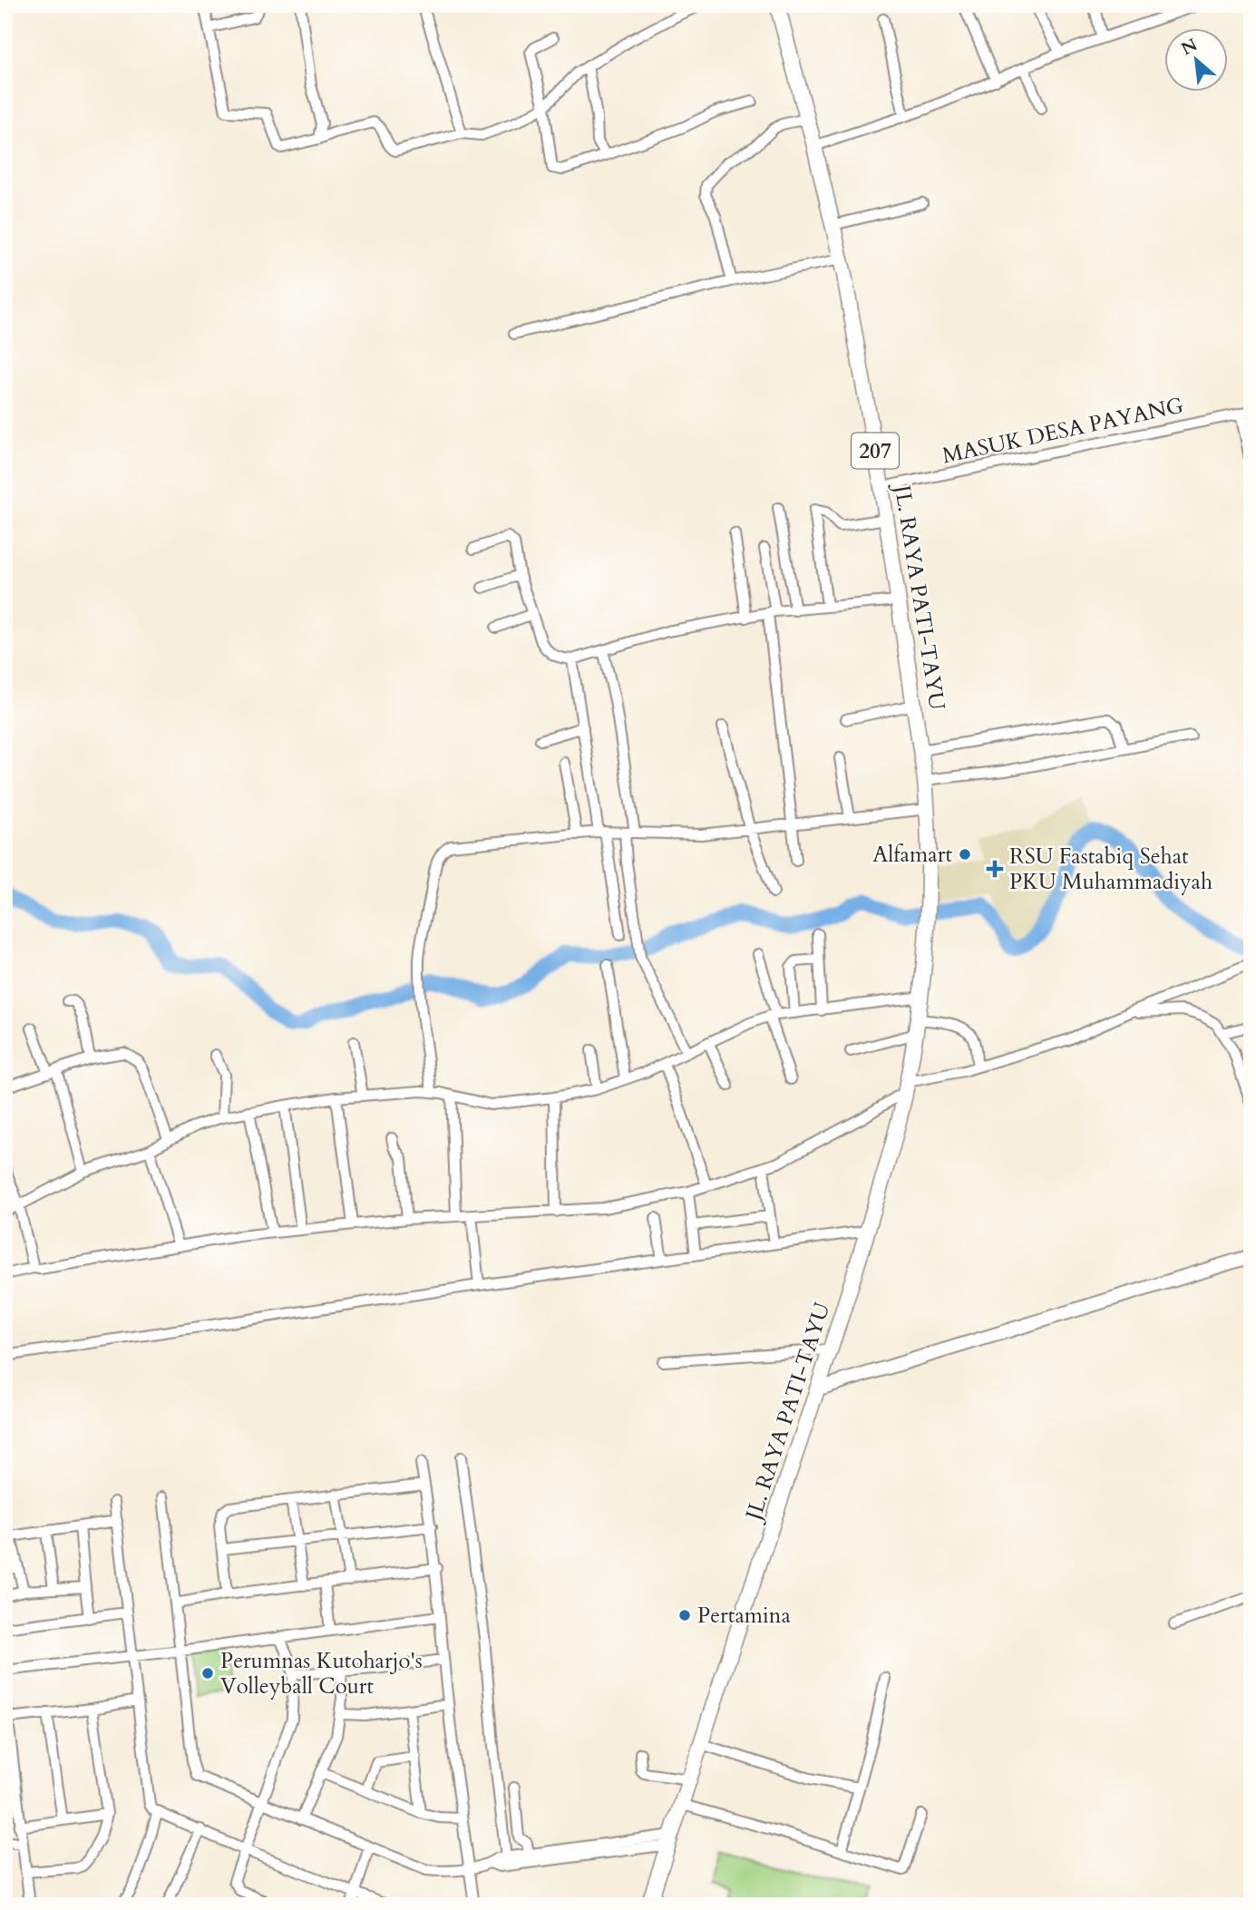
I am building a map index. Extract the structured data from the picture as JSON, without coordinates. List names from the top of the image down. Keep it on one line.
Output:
{"streets":{"main road":["207","JL. RAYA PATI-TAYU"],"street":["MASUK DESA PAYANG"]},"crossings":[["MASUK DESA PAYANG","JL. RAYA PATI-TAYU"]],"places":{"other":["Alfamart","Pertamina","Perumnas Kutoharjo's Volleyball Court"],"health":["RSU Fastabiq Sehat PKU Muhammadiyah"]},"north":"top left"}
